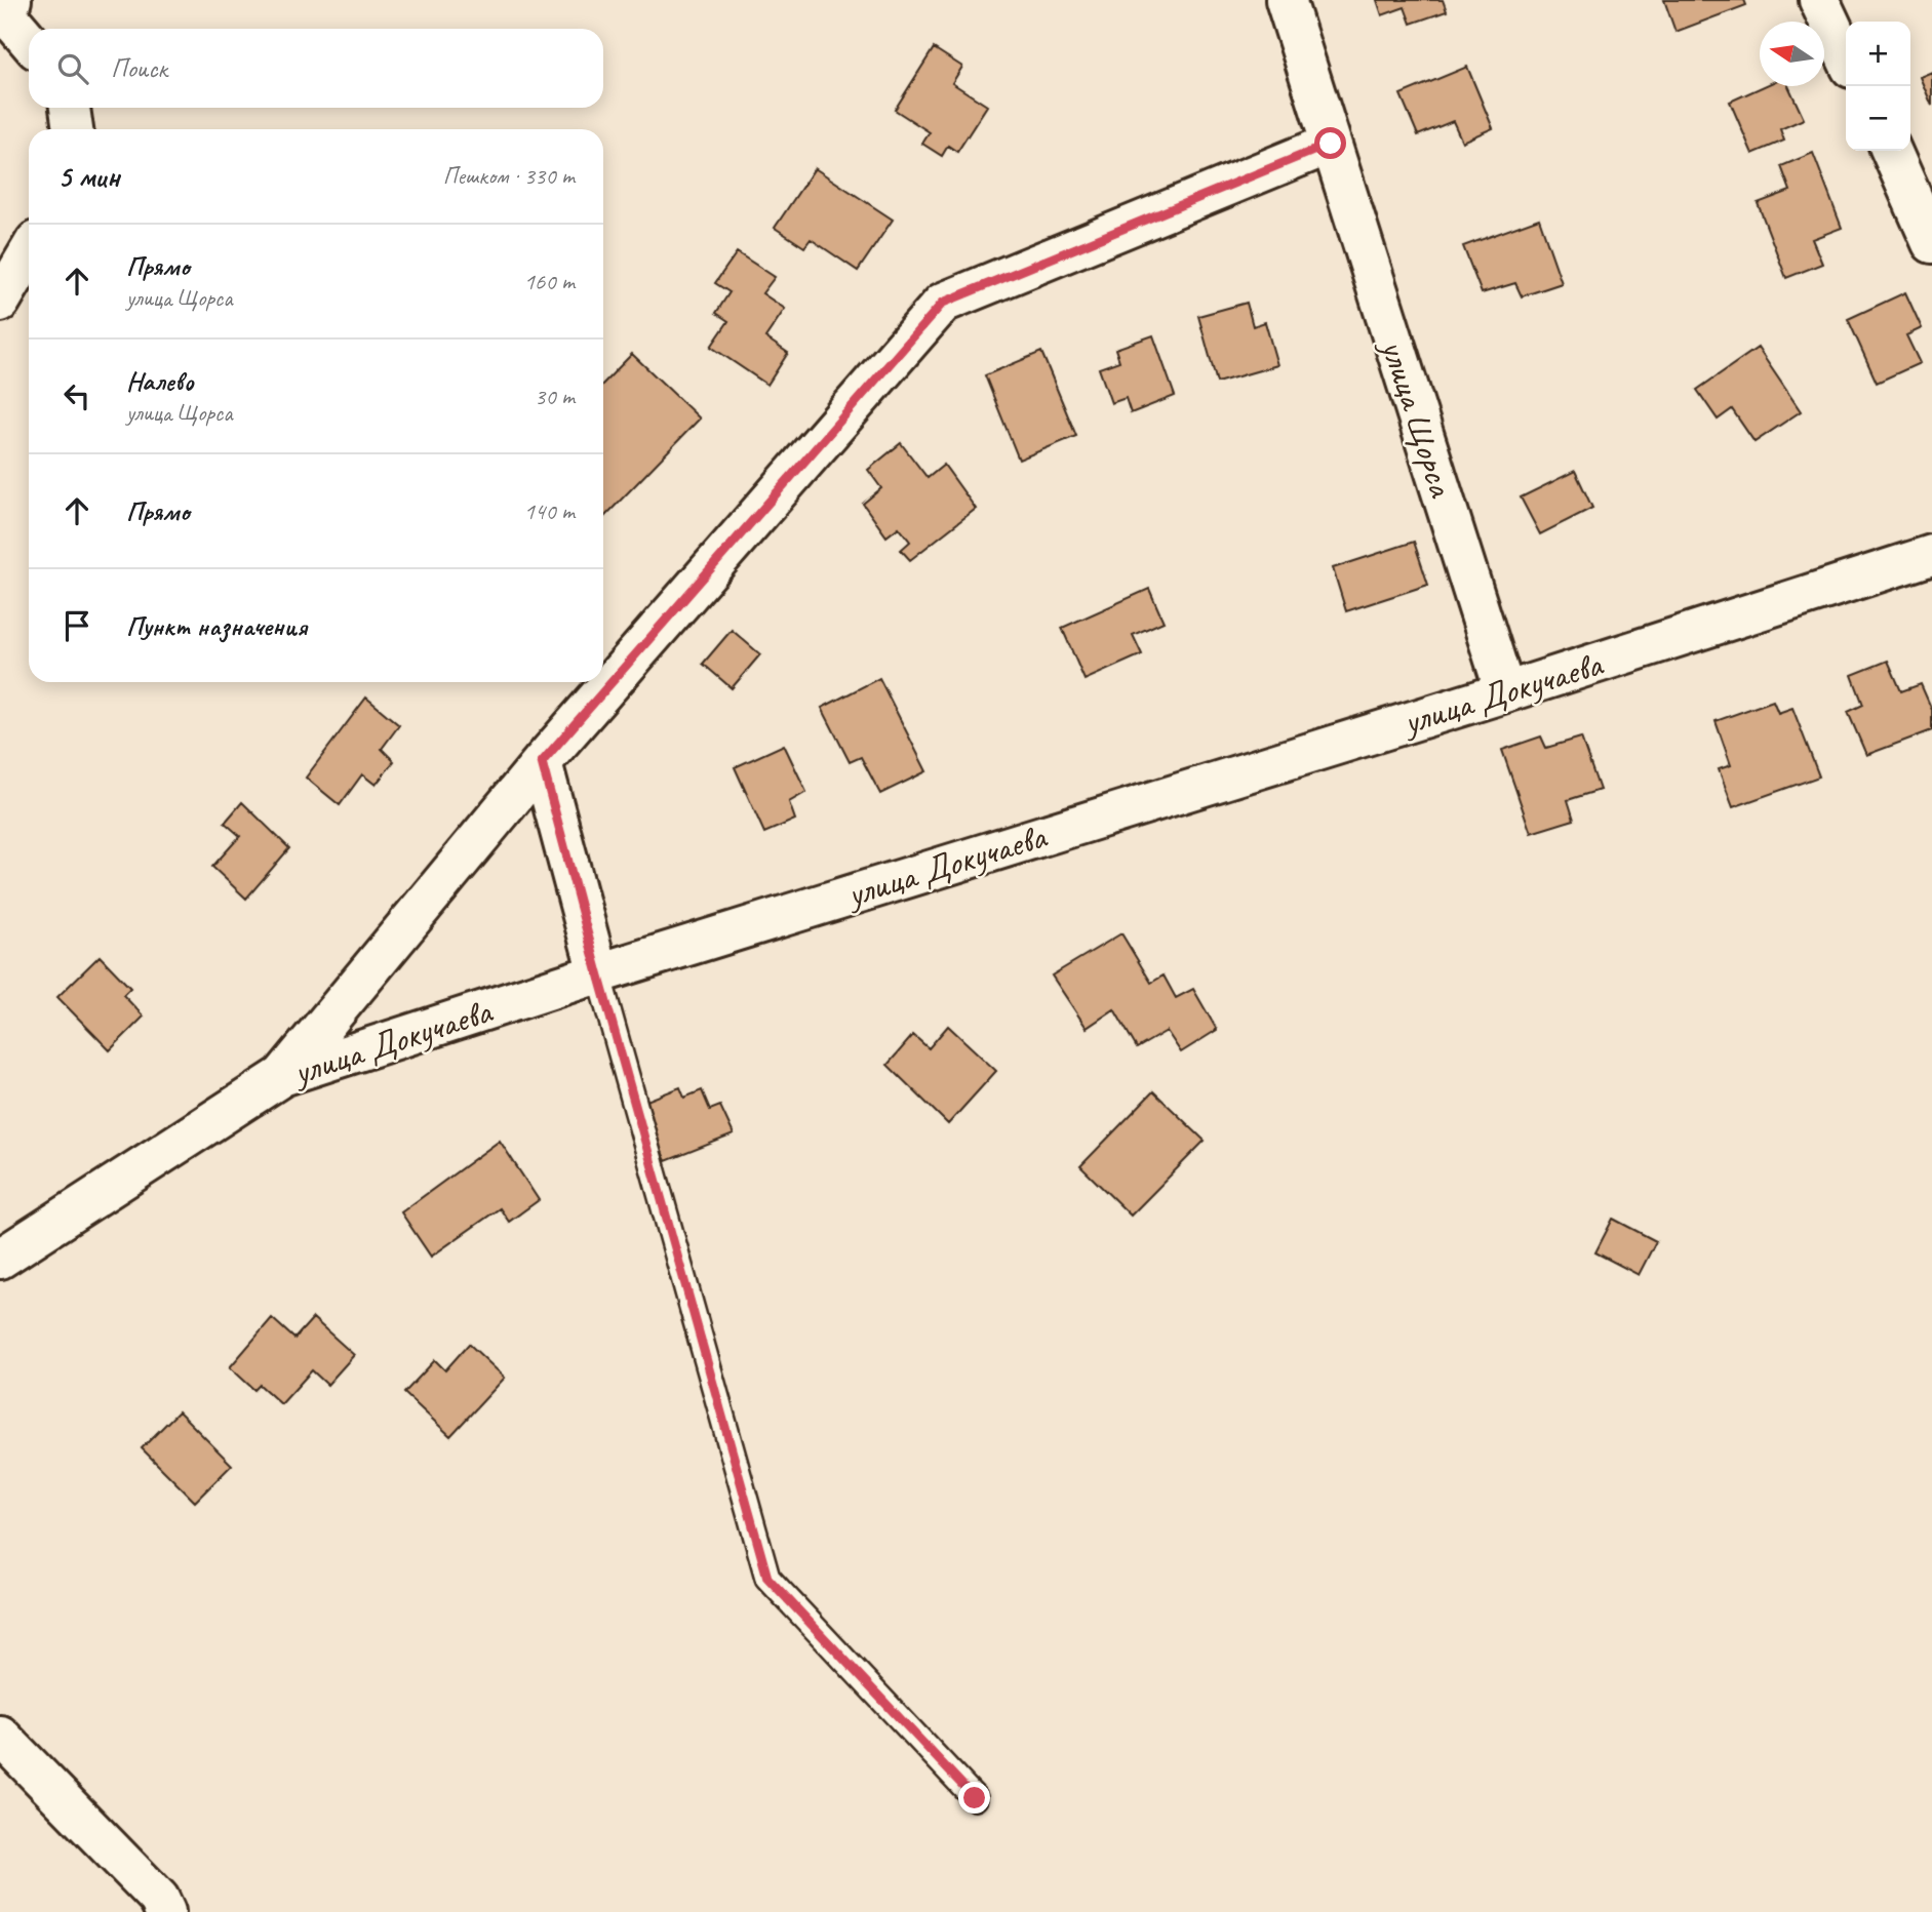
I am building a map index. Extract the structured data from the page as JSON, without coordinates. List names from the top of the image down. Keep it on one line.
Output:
{"streets":{"street":["улица Щорса","улица Докучаева"]},"crossings":[["улица Щорса","улица Докучаева"]],"north":"left","page":{"map_buttons":["+","−"],"search":"Поиск","heading":["5 мин","Пешком · 330 m"],"list":[["Прямо","улица Щорса","160 m"],["Налево","улица Щорса","30 m"],["Прямо","140 m"],"Пункт назначения"]}}
